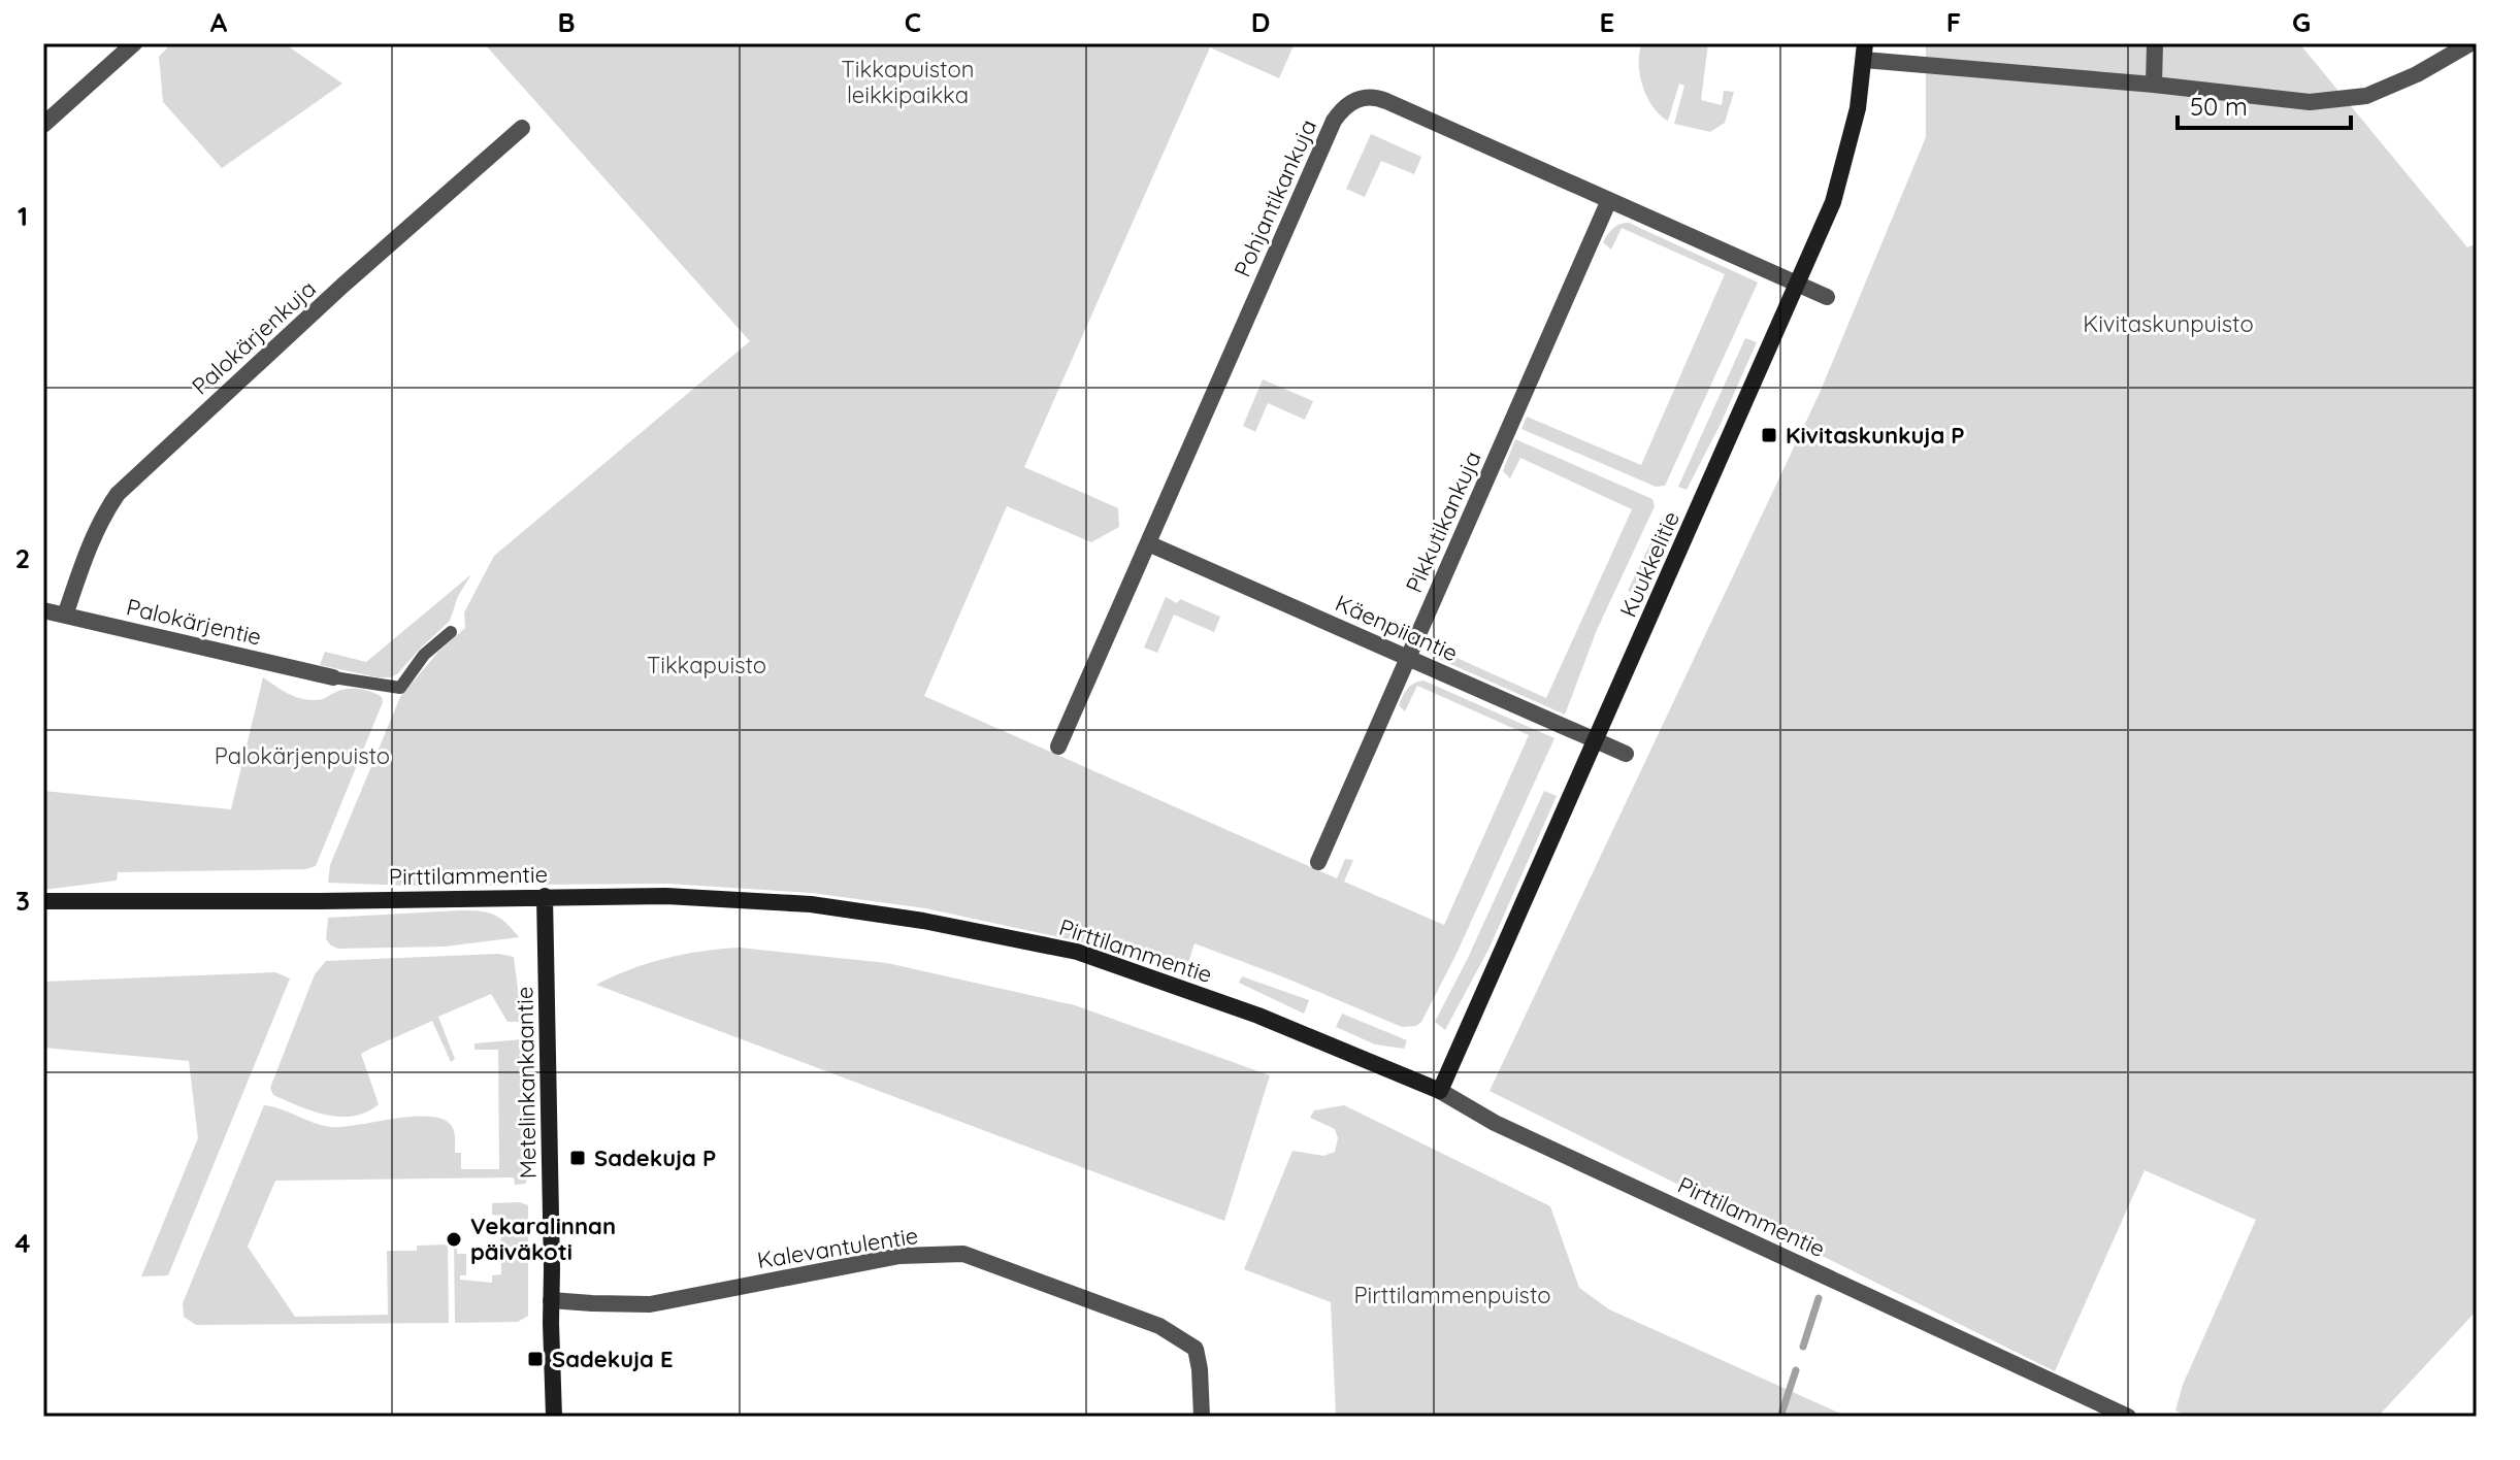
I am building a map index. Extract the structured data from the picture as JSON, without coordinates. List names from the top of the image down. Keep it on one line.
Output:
{"streets":{"street":["Pohjantikankuja","Palokärjenkuja","Pikkutikankuja","Kuukkelitie","Palokärjentie","Käenpiiantie","Pirttilammentie","Metelinkankaantie","Kalevantulentie"]},"crossings":[["Pohjantikankuja","Pikkutikankuja"],["Pohjantikankuja","Kuukkelitie"],["Pohjantikankuja","Käenpiiantie"],["Palokärjenkuja","Palokärjentie"],["Pikkutikankuja","Käenpiiantie"],["Kuukkelitie","Käenpiiantie"],["Kuukkelitie","Pirttilammentie"],["Pirttilammentie","Metelinkankaantie"],["Metelinkankaantie","Kalevantulentie"]],"parks":["Tikkapuiston leikkipaikka","Kivitaskunpuisto","Tikkapuisto","Palokärjenpuisto","Pirttilammenpuisto"],"places":{"transit":["Kivitaskunkuja P","Sadekuja P","Sadekuja E"],"other":["Vekaralinnan päiväkoti"]},"scale_bar":"50 m","grid":{"columns":["A","B","C","D","E","F","G"],"rows":["1","2","3","4"]}}
